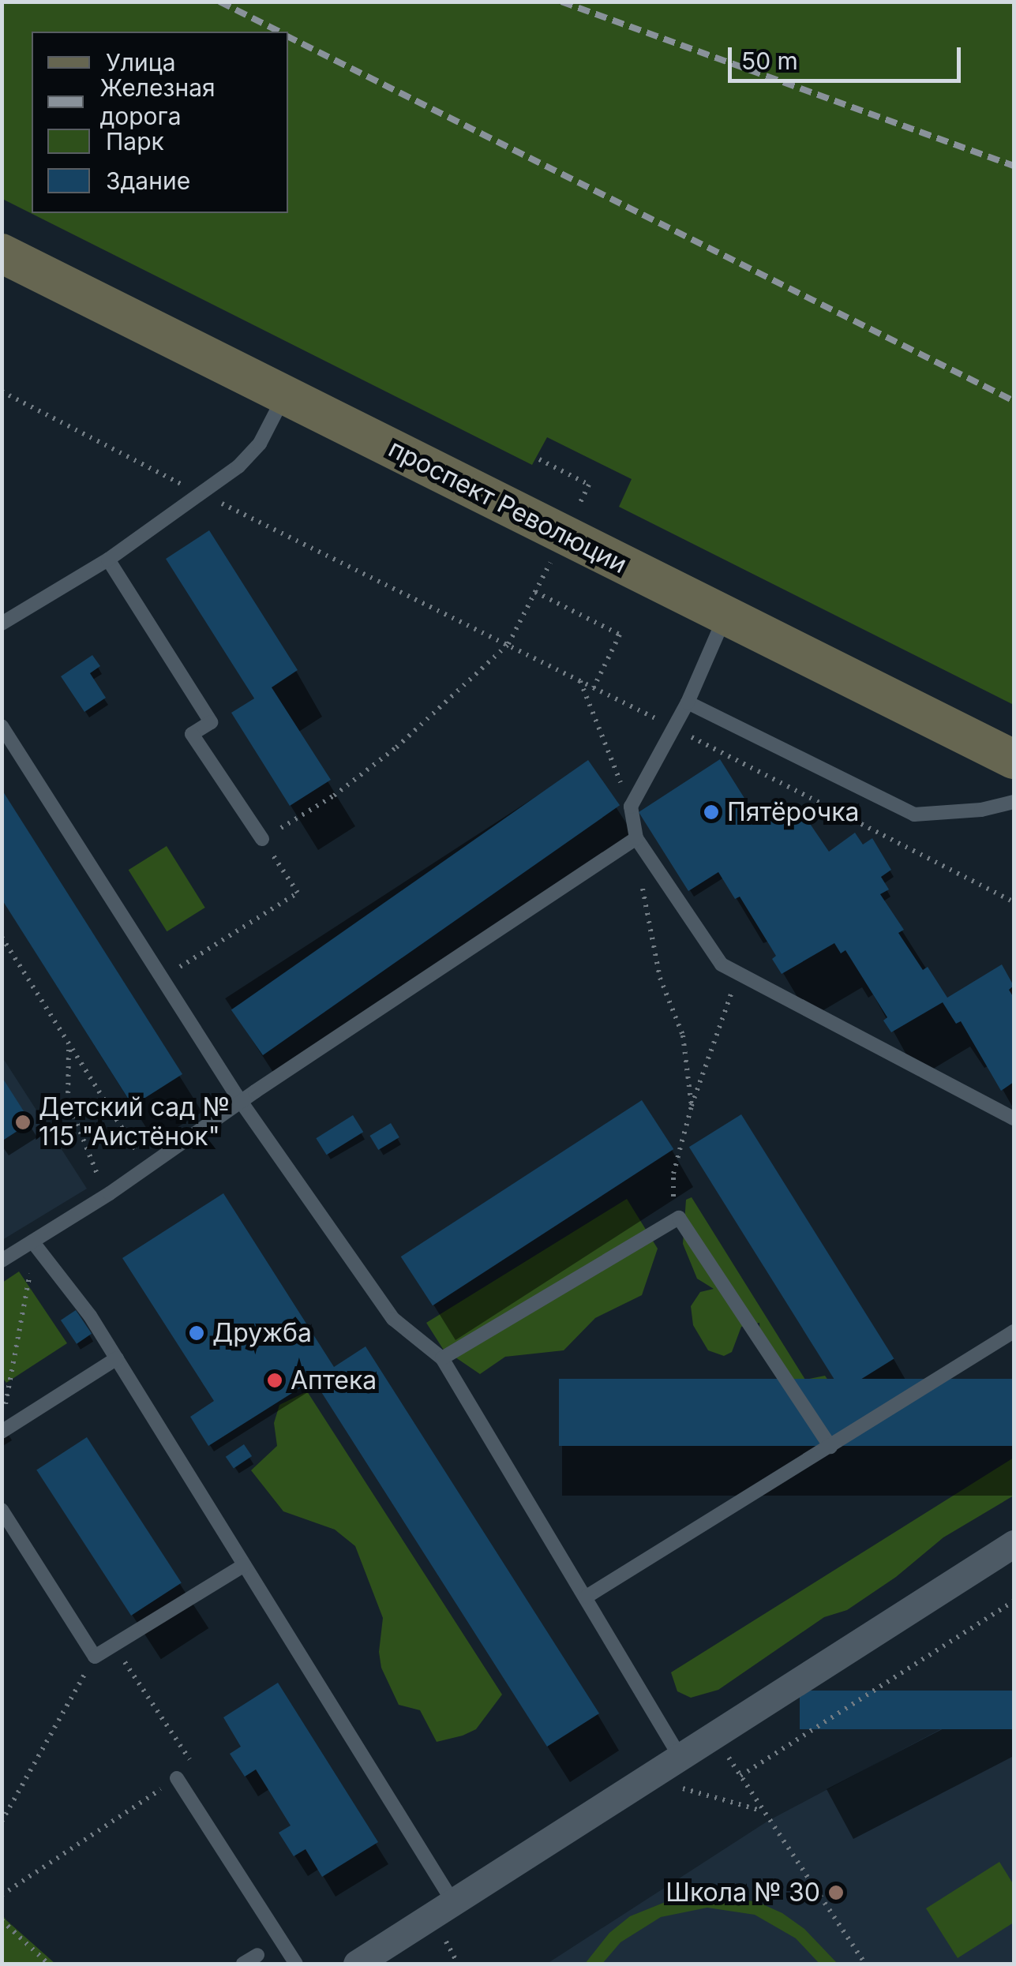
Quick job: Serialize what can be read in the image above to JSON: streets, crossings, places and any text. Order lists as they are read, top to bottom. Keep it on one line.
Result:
{"streets":{"main road":["проспект Революции"]},"places":["Пятёрочка","Детский сад № 115 \"Аистёнок\"","Дружба","Аптека","Школа № 30"],"legend":["Улица","Железная дорога","Парк","Здание"],"scale_bar":"50 m"}
